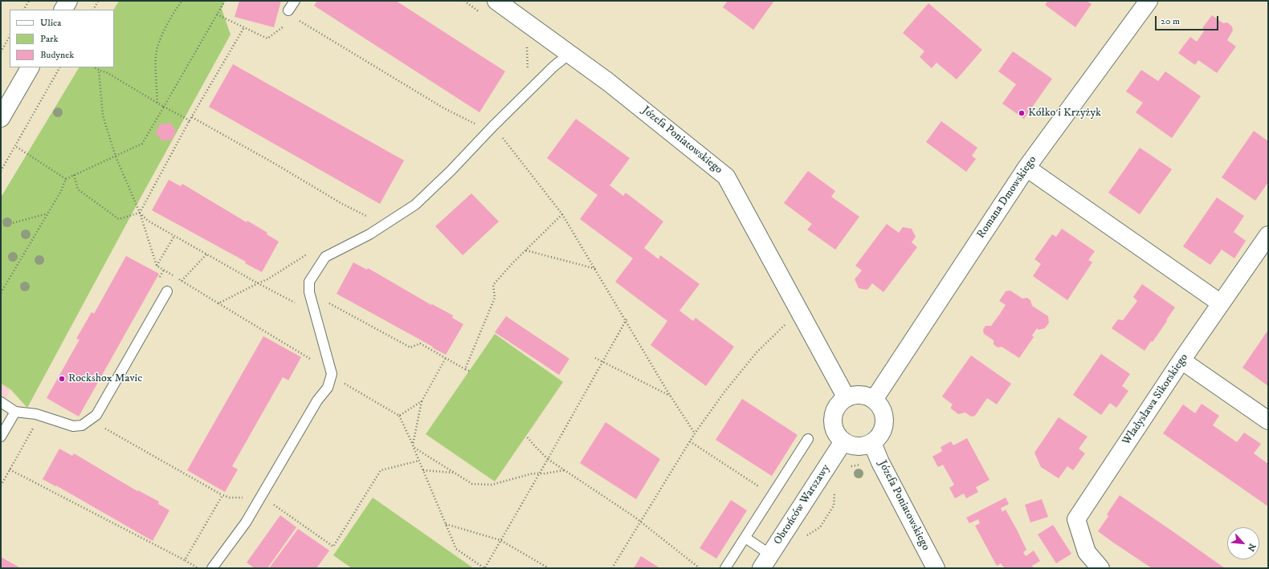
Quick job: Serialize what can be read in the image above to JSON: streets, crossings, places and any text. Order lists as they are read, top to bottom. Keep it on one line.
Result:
{"streets":{"street":["Józefa Poniatowskiego","Romana Dmowskiego","Władysława Sikorskiego","Obrońców Warszawy"]},"crossings":[["Józefa Poniatowskiego","Romana Dmowskiego"],["Józefa Poniatowskiego","Obrońców Warszawy"],["Romana Dmowskiego","Obrońców Warszawy"]],"places":["Kółko i Krzyżyk","Rockshox Mavic"],"legend":["Ulica","Park","Budynek"],"scale_bar":"20 m","north":"bottom right"}
